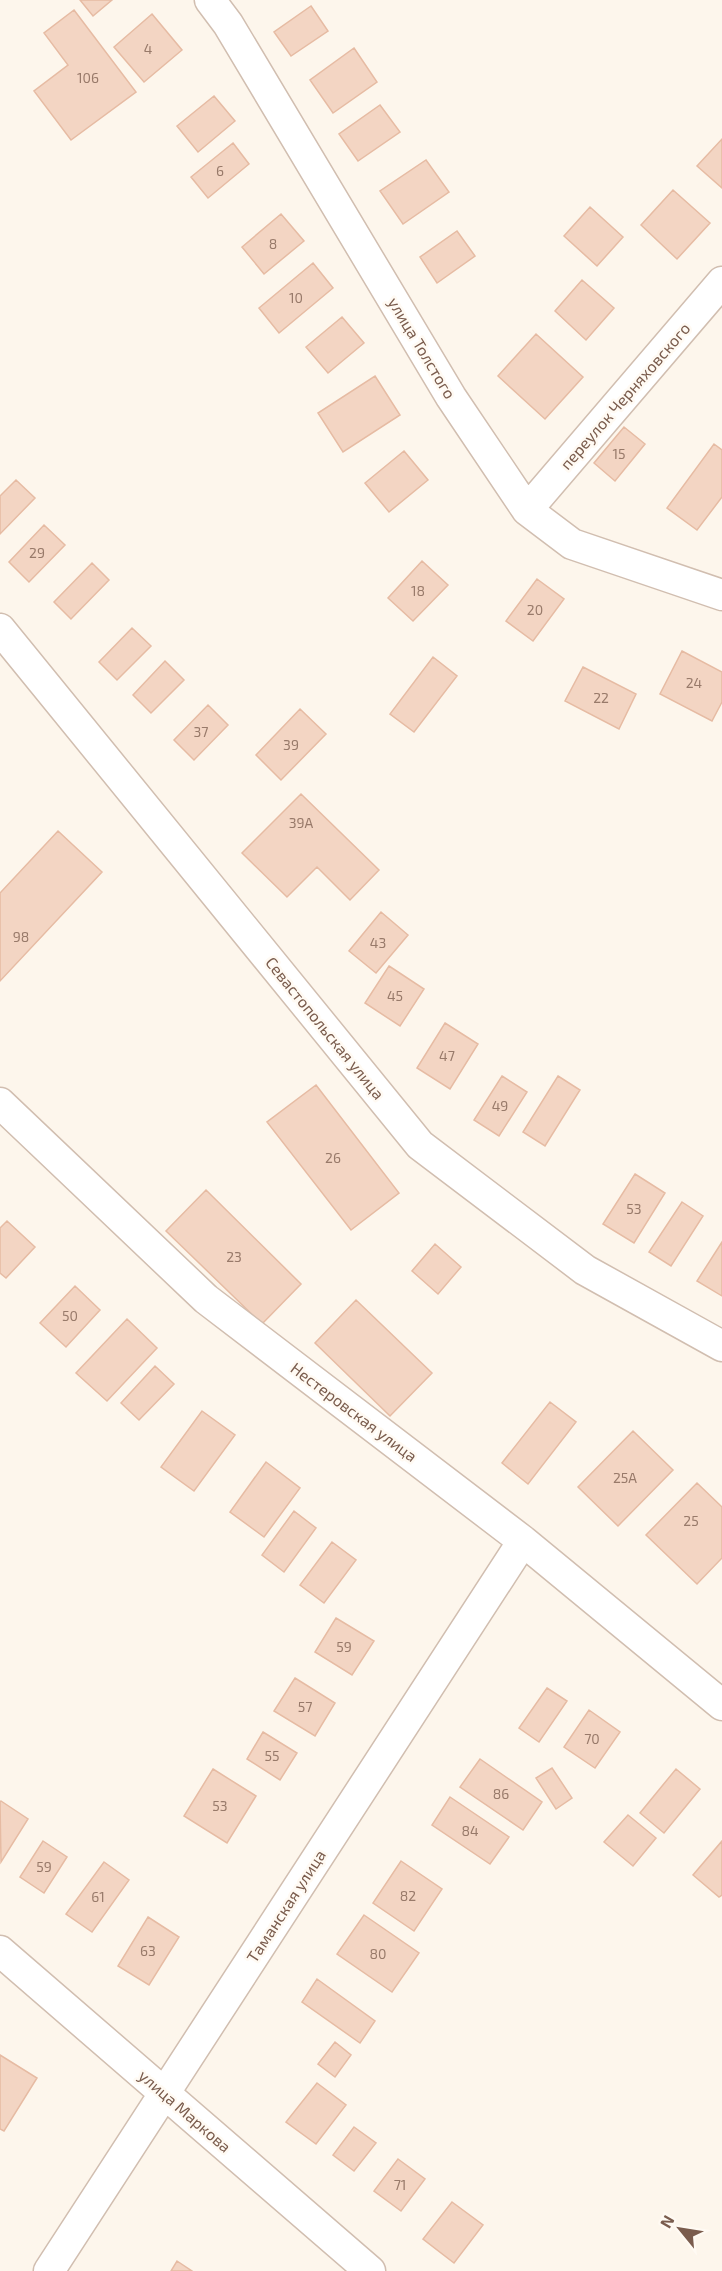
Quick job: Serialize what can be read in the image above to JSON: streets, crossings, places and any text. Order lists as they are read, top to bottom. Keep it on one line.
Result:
{"streets":{"street":["улица Толстого","переулок Черняховского","Севастопольская улица","Нестеровская улица","Таманская улица","улица Маркова"]},"crossings":[["улица Толстого","переулок Черняховского"],["Нестеровская улица","Таманская улица"],["Таманская улица","улица Маркова"]],"house_numbers":["4","106","6","8","10","15","29","18","20","24","22","37","39","39А","98","43","45","47","49","26","53","23","50","25А","25","59","57","70","55","86","53","84","59","82","61","63","80","71"],"north":"top left"}
